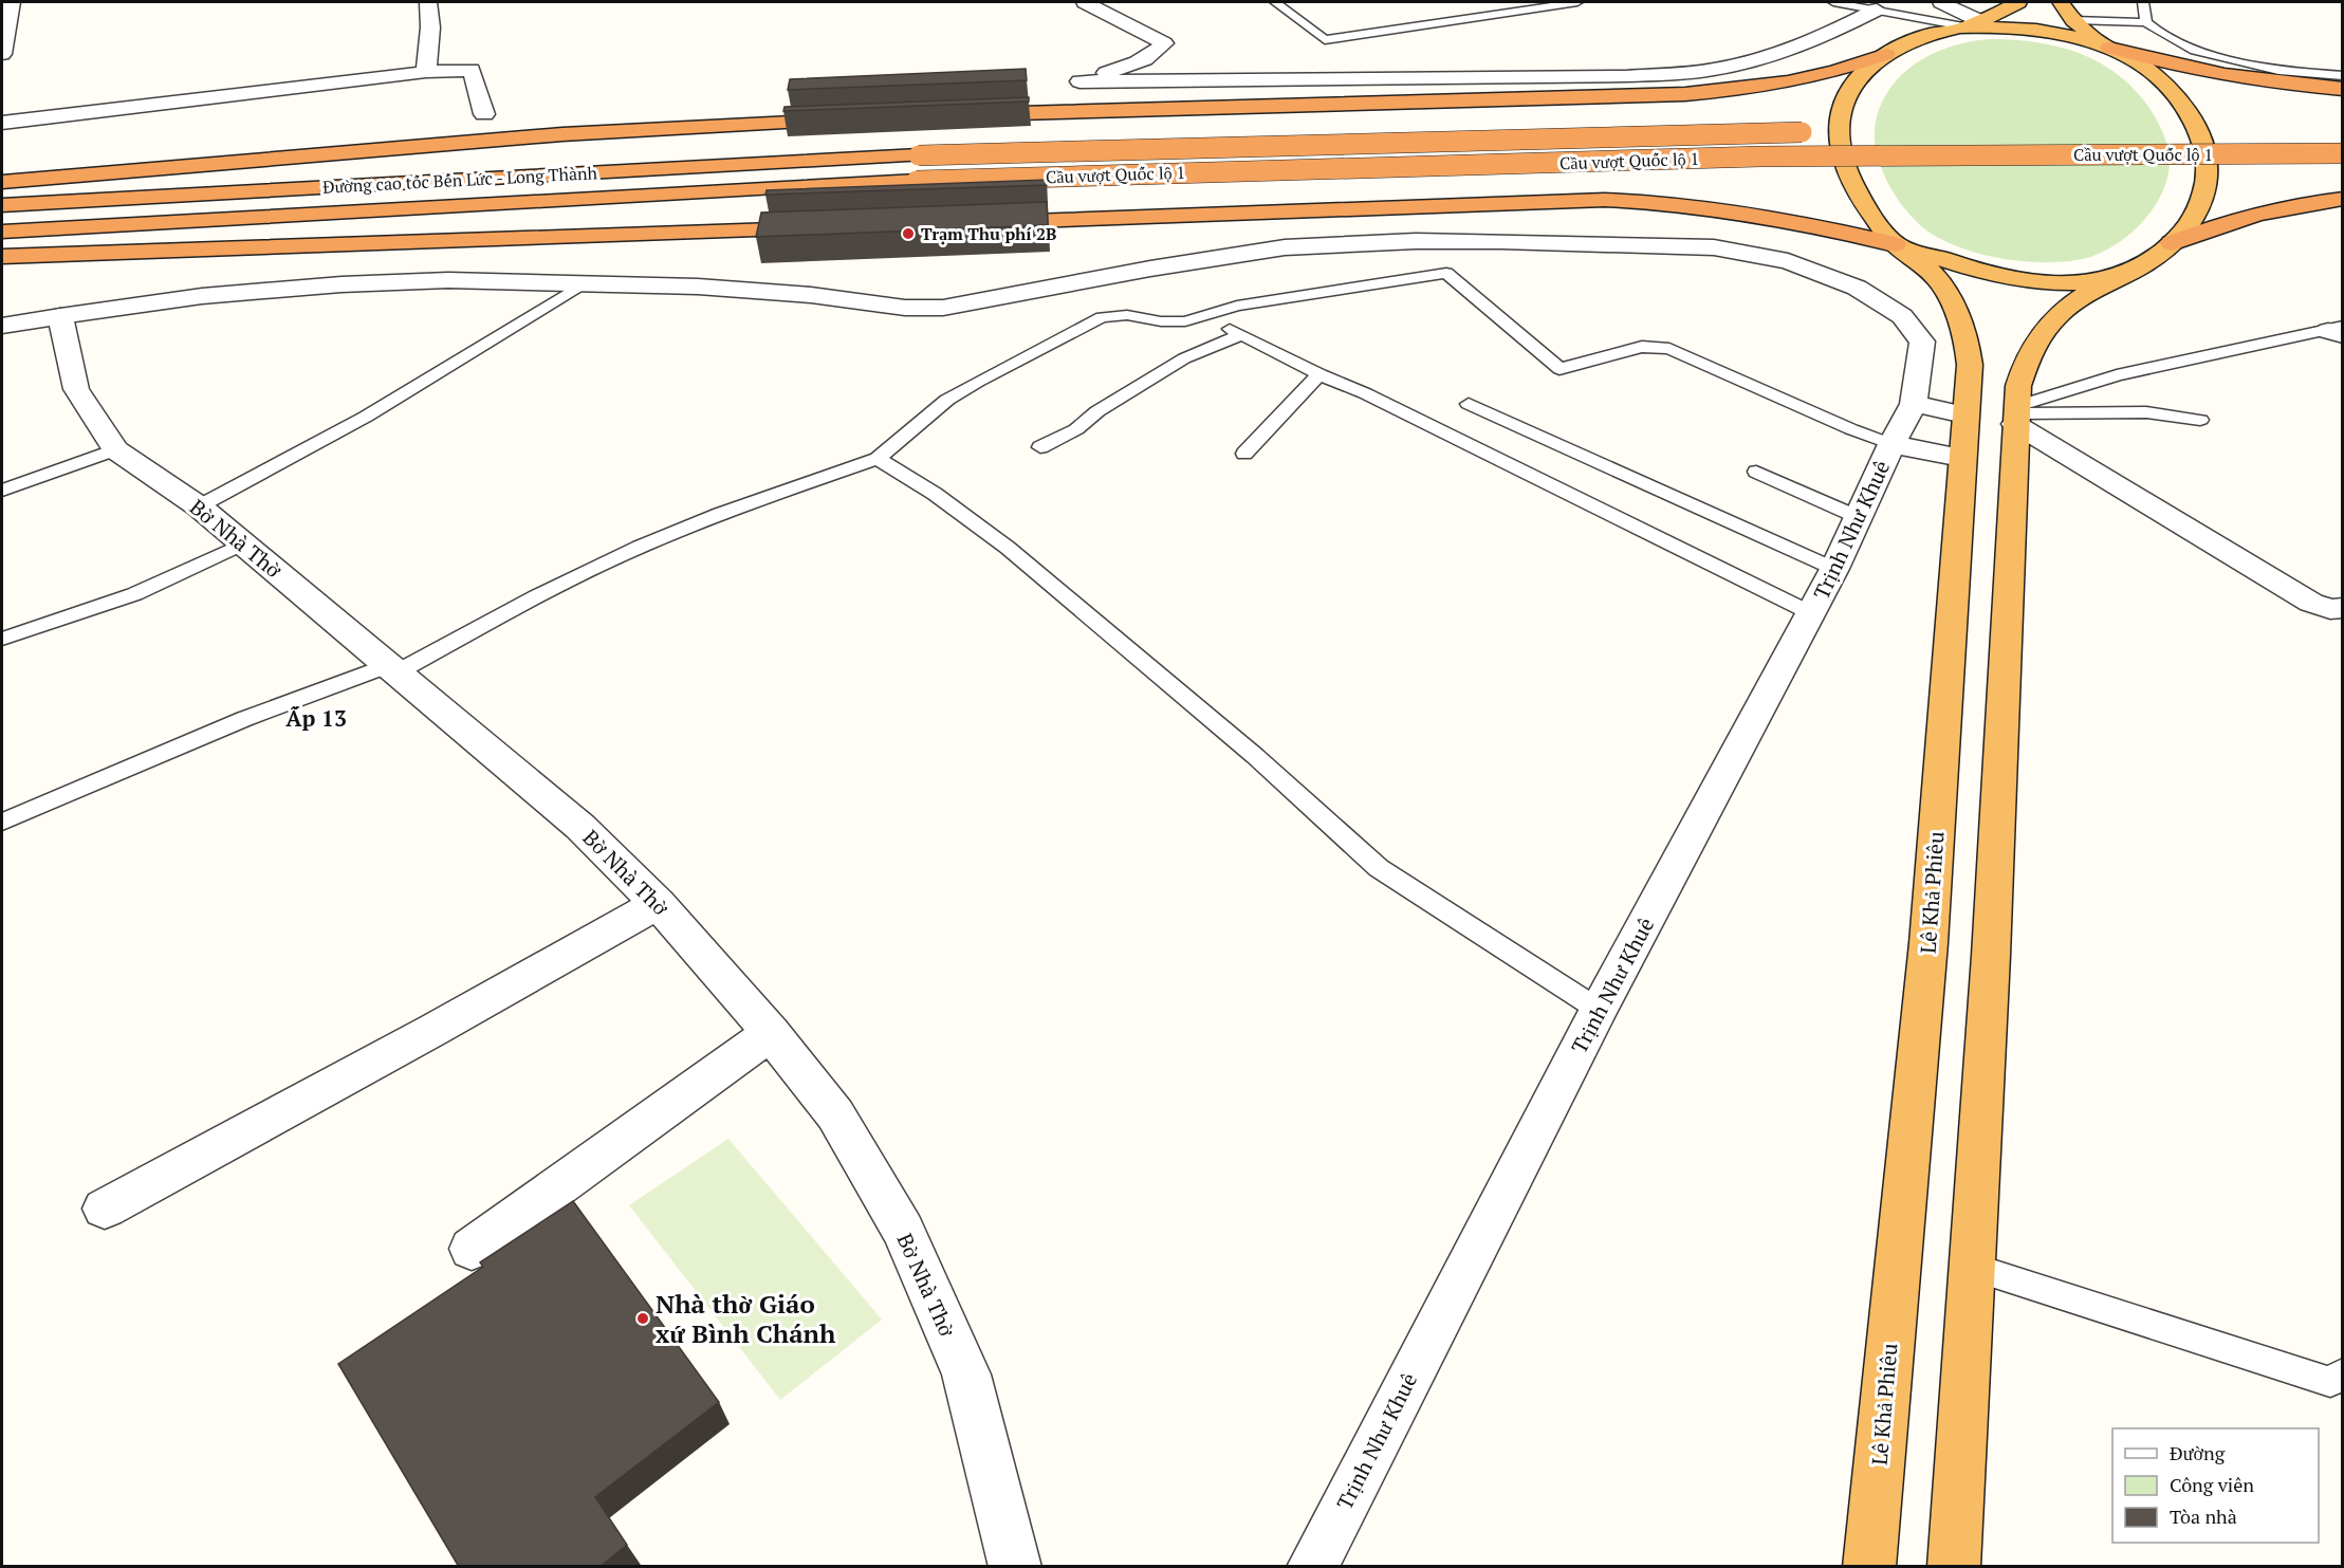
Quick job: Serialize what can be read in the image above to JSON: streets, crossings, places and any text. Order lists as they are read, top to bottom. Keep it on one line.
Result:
{"streets":{"highway":["Cầu vượt Quốc lộ 1","Đường cao tốc Bến Lức - Long Thành","Lê Khả Phiêu"],"street":["Trịnh Như Khuê","Bờ Nhà Thờ"]},"crossings":[["Cầu vượt Quốc lộ 1","Đường cao tốc Bến Lức - Long Thành"],["Trịnh Như Khuê","Bờ Nhà Thờ"]],"districts":["Ấp 13"],"places":["Trạm Thu phí 2B","Nhà thờ Giáo xứ Bình Chánh"],"legend":["Đường","Công viên","Tòa nhà"]}
